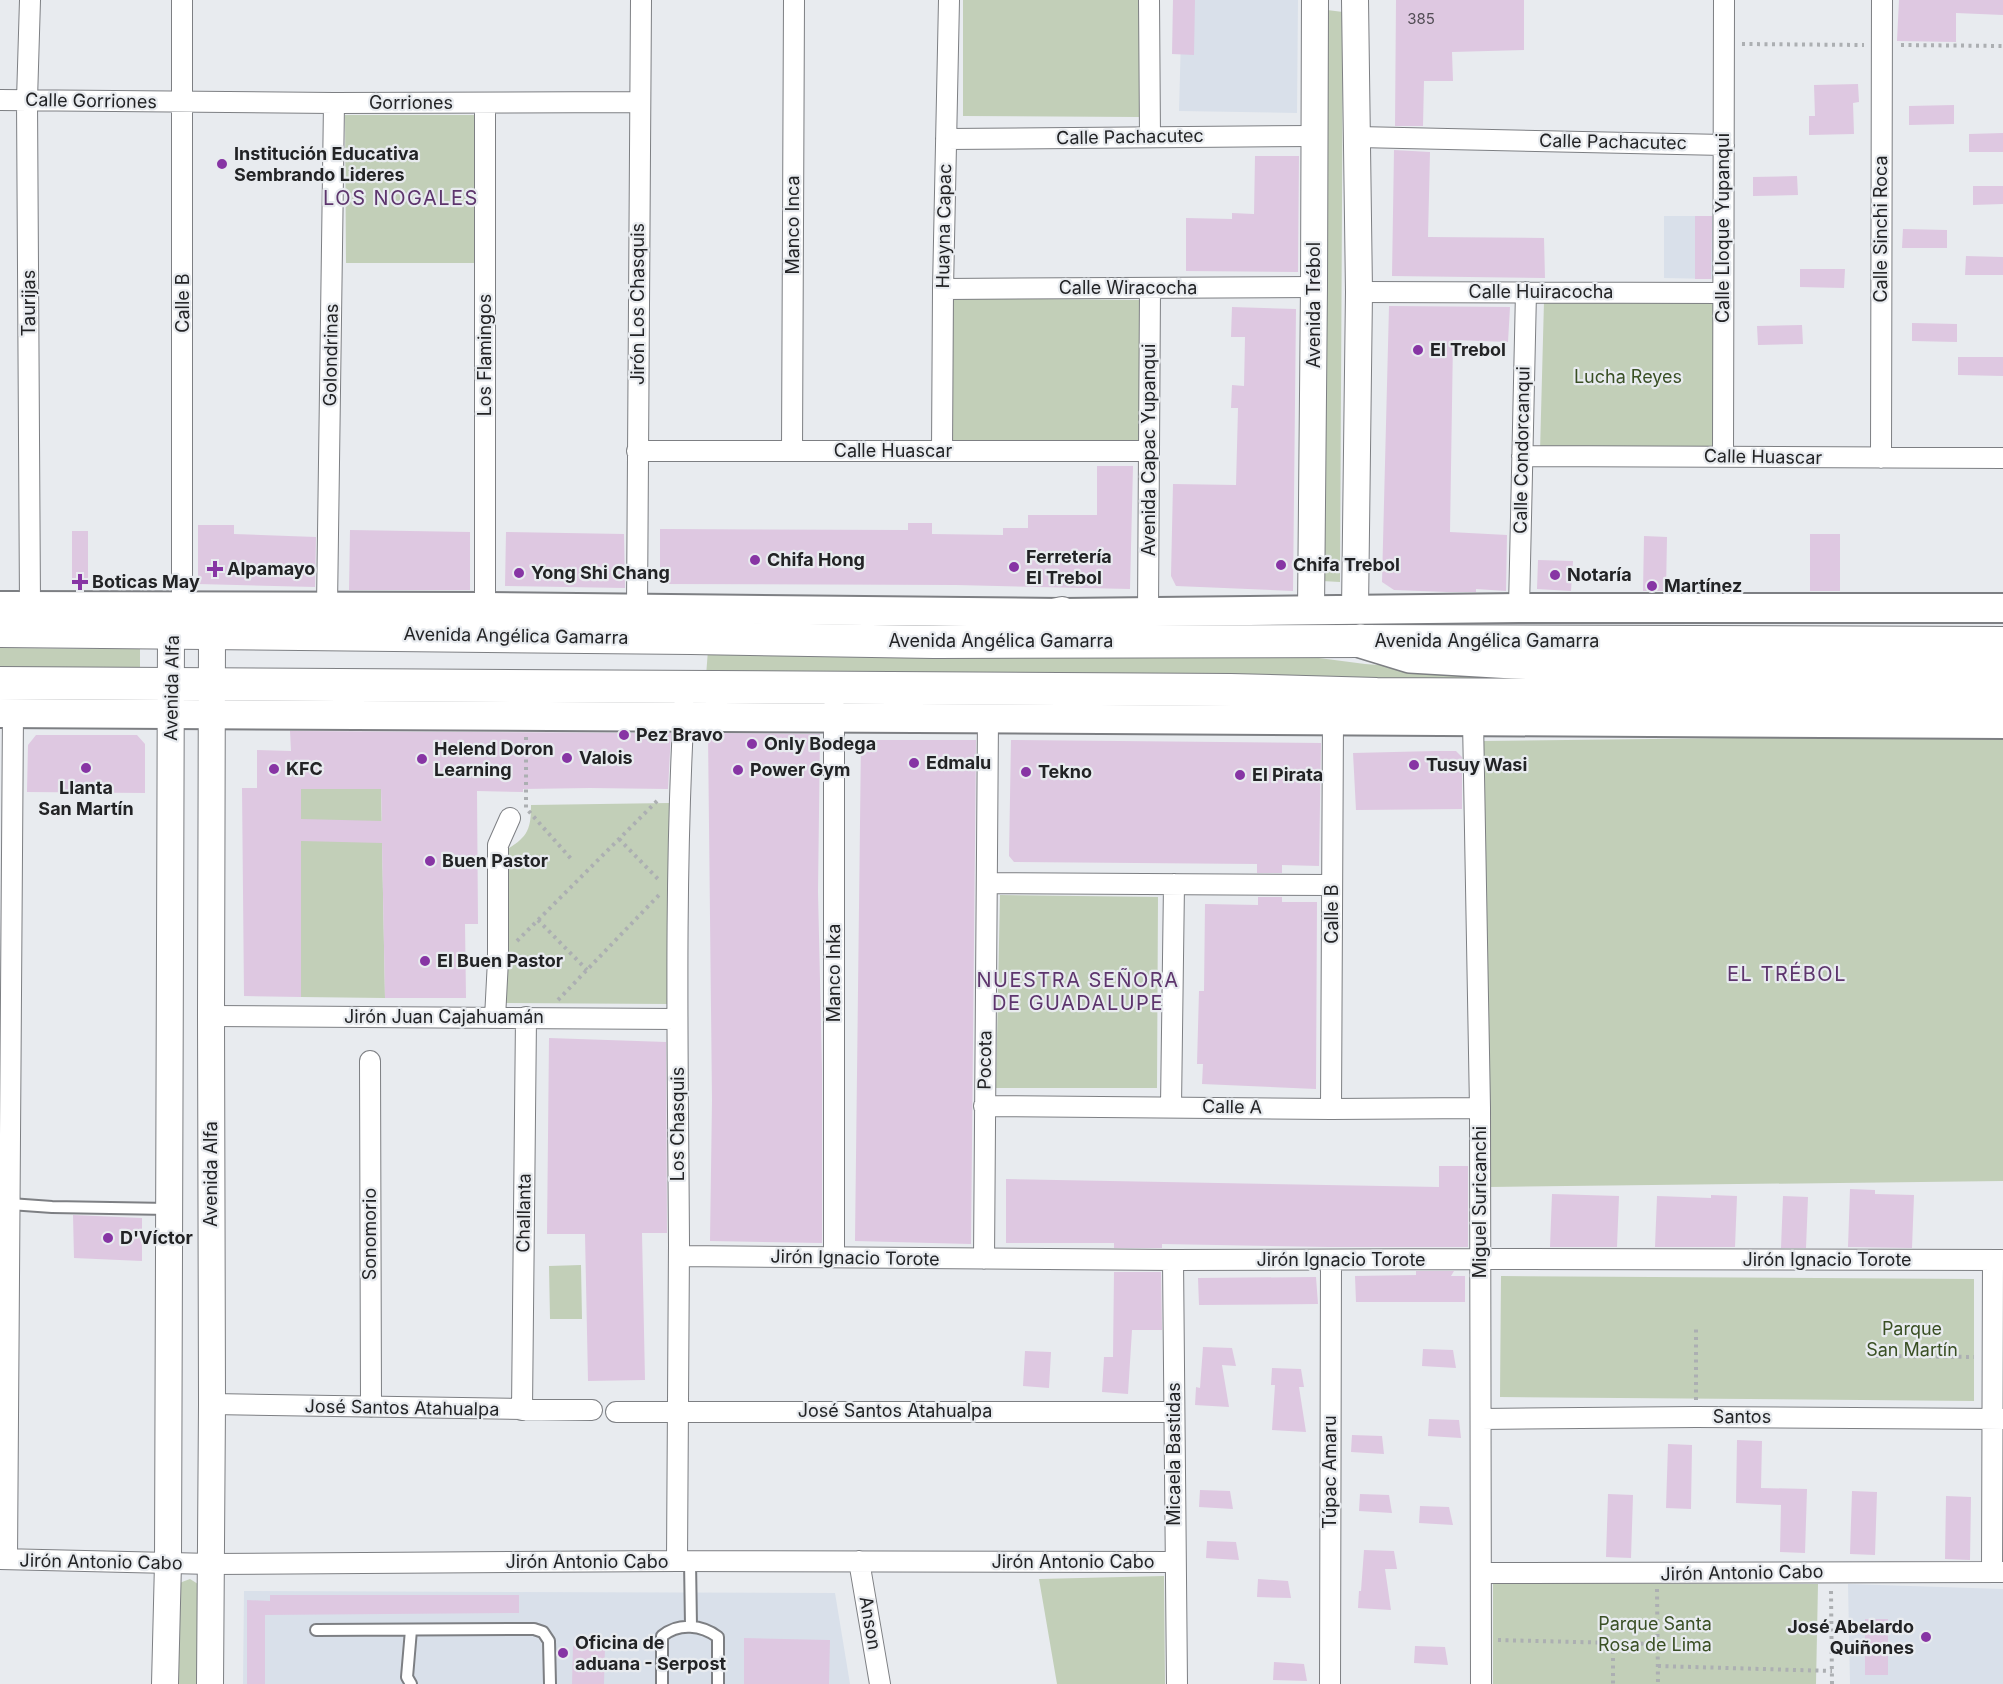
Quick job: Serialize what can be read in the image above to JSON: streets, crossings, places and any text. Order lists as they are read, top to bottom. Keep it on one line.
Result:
{"streets":{"main road":["Avenida Angélica Gamarra"],"street":["Calle Gorriones","Gorriones","Calle Pachacutec","Manco Inca","Huayna Capac","Calle Lloque Yupanqui","Calle Sinchi Roca","Calle Wiracocha","Calle Huiracocha","Taurijas","Calle B","Jirón Los Chasquis","Avenida Trébol","Golondrinas","Los Flamingos","Avenida Capac Yupanqui","Calle Condorcanqui","Calle Huascar","Avenida Alfa","Manco Inka","Jirón Juan Cajahuamán","Pocota","Calle A","Los Chasquis","Miguel Suricanchi","Challanta","Sonomorio","Jirón Ignacio Torote","José Santos Atahualpa","Santos","Micaela Bastidas","Túpac Amaru","Jirón Antonio Cabo","Anson"]},"crossings":[["Calle Gorriones","Gorriones"],["Calle Gorriones","Taurijas"],["Calle Gorriones","Calle B"],["Gorriones","Calle B"],["Gorriones","Jirón Los Chasquis"],["Gorriones","Golondrinas"],["Gorriones","Los Flamingos"],["Calle Pachacutec","Huayna Capac"],["Calle Pachacutec","Calle Lloque Yupanqui"],["Calle Pachacutec","Avenida Trébol"],["Manco Inca","Calle Huascar"],["Huayna Capac","Calle Wiracocha"],["Huayna Capac","Calle Huascar"],["Calle Lloque Yupanqui","Calle Huiracocha"],["Calle Lloque Yupanqui","Calle Huascar"],["Calle Sinchi Roca","Calle Huascar"],["Calle Wiracocha","Avenida Trébol"],["Calle Wiracocha","Avenida Capac Yupanqui"],["Calle Huiracocha","Calle Condorcanqui"],["Taurijas","Avenida Angélica Gamarra"],["Calle B","Avenida Angélica Gamarra"],["Calle B","Avenida Alfa"],["Calle B","Calle A"],["Jirón Los Chasquis","Calle Huascar"],["Jirón Los Chasquis","Avenida Angélica Gamarra"],["Avenida Trébol","Avenida Angélica Gamarra"],["Golondrinas","Avenida Angélica Gamarra"],["Los Flamingos","Avenida Angélica Gamarra"],["Avenida Capac Yupanqui","Calle Huascar"],["Avenida Capac Yupanqui","Avenida Angélica Gamarra"],["Calle Condorcanqui","Calle Huascar"],["Calle Condorcanqui","Avenida Angélica Gamarra"],["Avenida Angélica Gamarra","Avenida Alfa"],["Avenida Alfa","Jirón Juan Cajahuamán"],["Avenida Alfa","José Santos Atahualpa"],["Avenida Alfa","Jirón Antonio Cabo"],["Manco Inka","Jirón Ignacio Torote"],["Jirón Juan Cajahuamán","Los Chasquis"],["Jirón Juan Cajahuamán","Challanta"],["Pocota","Calle A"],["Pocota","Jirón Ignacio Torote"],["Calle A","Miguel Suricanchi"],["Los Chasquis","Jirón Ignacio Torote"],["Los Chasquis","José Santos Atahualpa"],["Los Chasquis","Jirón Antonio Cabo"],["Miguel Suricanchi","Jirón Ignacio Torote"],["Miguel Suricanchi","Santos"],["Miguel Suricanchi","Jirón Antonio Cabo"],["Challanta","José Santos Atahualpa"],["Sonomorio","José Santos Atahualpa"],["Jirón Ignacio Torote","Micaela Bastidas"],["Jirón Ignacio Torote","Túpac Amaru"],["José Santos Atahualpa","Micaela Bastidas"],["Micaela Bastidas","Jirón Antonio Cabo"],["Jirón Antonio Cabo","Anson"]],"districts":["LOS NOGALES","EL TRÉBOL","NUESTRA SEÑORA DE GUADALUPE"],"parks":["Lucha Reyes","Parque San Martín","Parque Santa Rosa de Lima"],"places":{"other":["Institución Educativa Sembrando Lideres","El Trebol","Chifa Hong","Chifa Trebol","Ferretería El Trebol","Yong Shi Chang","Notaría","Martínez","Pez Bravo","Only Bodega","Valois","Helend Doron Learning","Edmalu","Tusuy Wasi","Llanta San Martín","KFC","Power Gym","Tekno","El Pirata","Buen Pastor","El Buen Pastor","D'Víctor","José Abelardo Quiñones","Oficina de aduana - Serpost"],"health":["Alpamayo","Boticas May"]},"house_numbers":["385"]}
